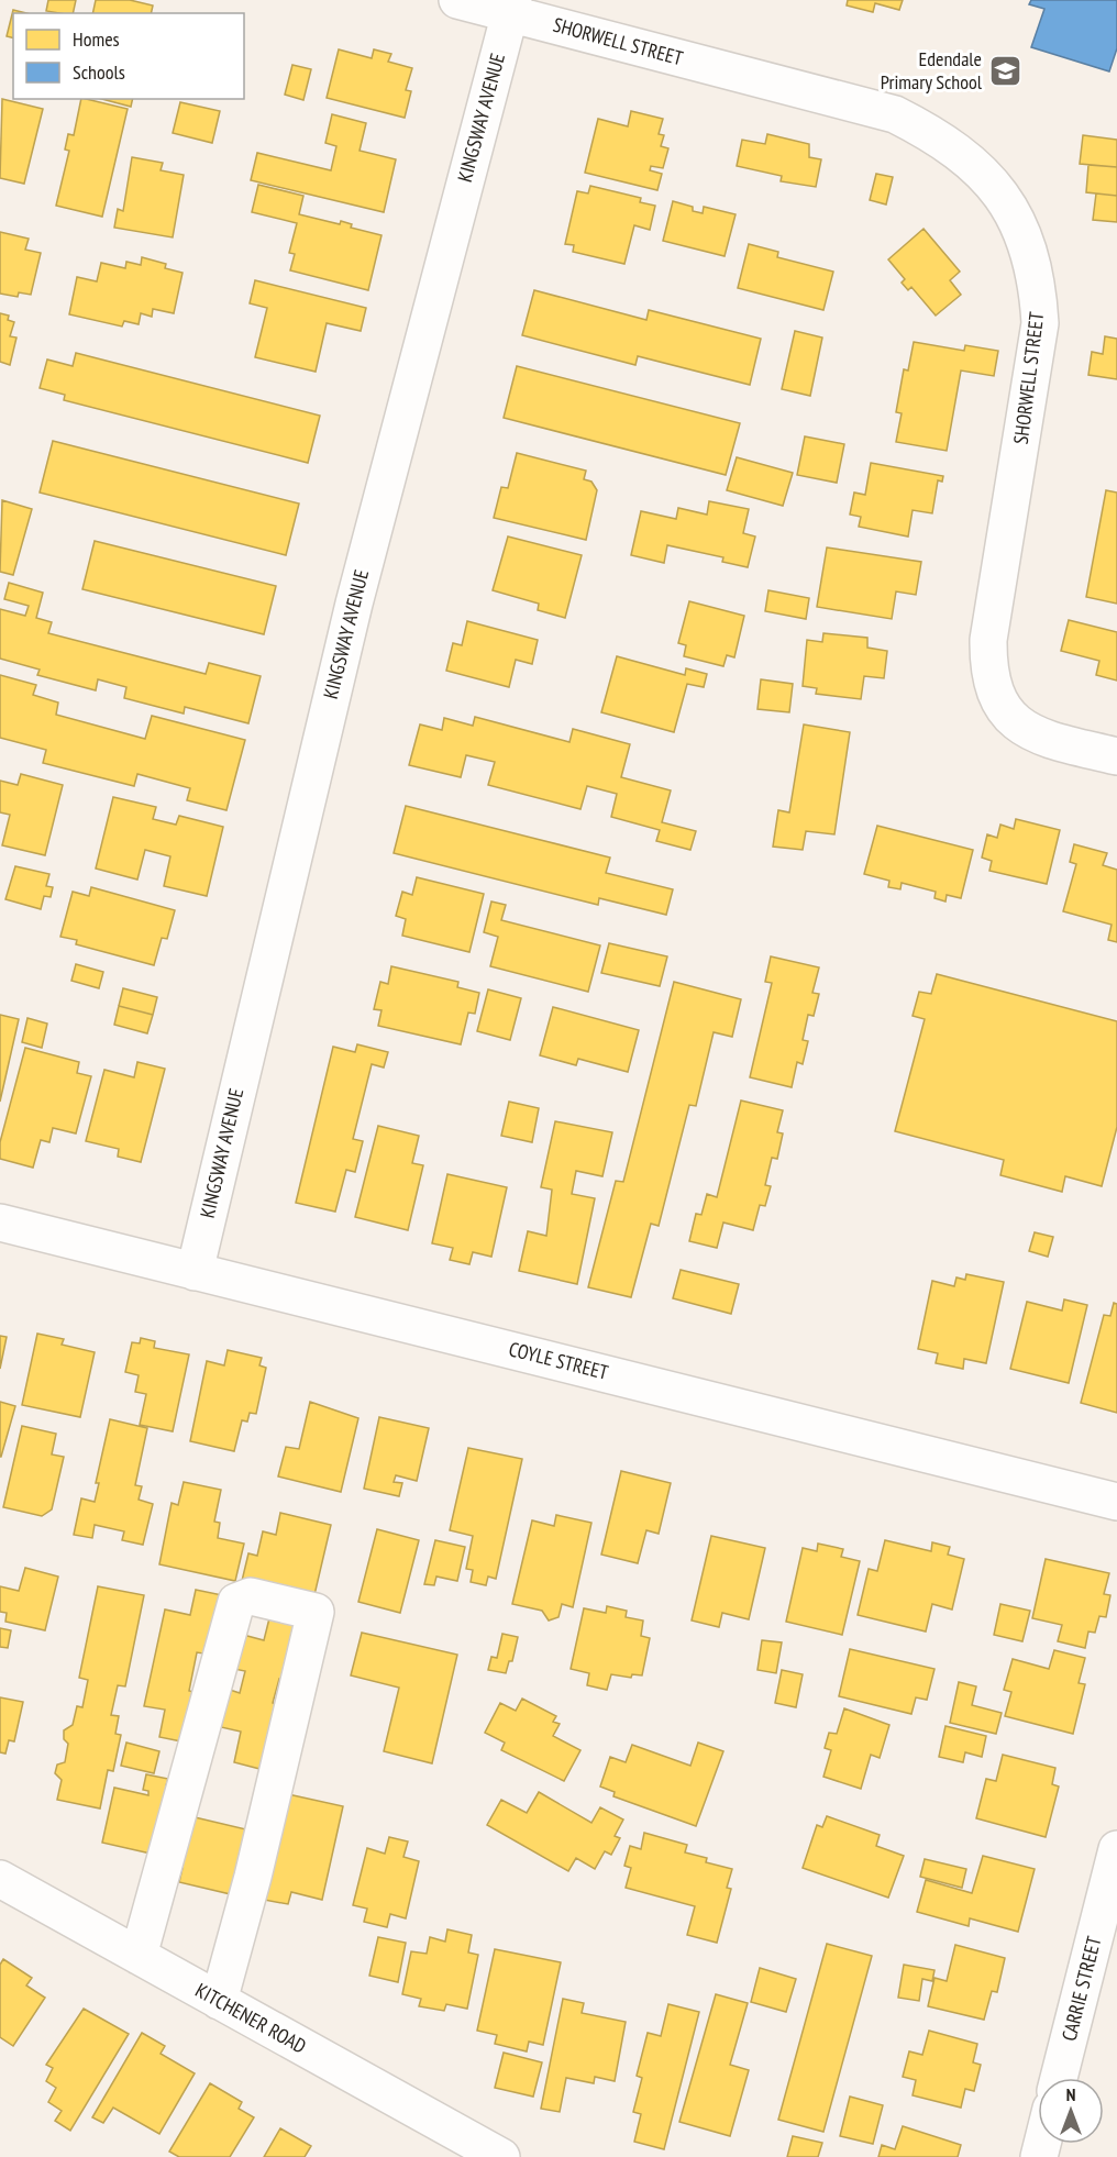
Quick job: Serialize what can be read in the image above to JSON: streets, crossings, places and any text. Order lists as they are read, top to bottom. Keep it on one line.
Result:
{"streets":{"street":["SHORWELL STREET","KINGSWAY AVENUE","COYLE STREET","CARRIE STREET","KITCHENER ROAD"]},"crossings":[["SHORWELL STREET","KINGSWAY AVENUE"],["KINGSWAY AVENUE","COYLE STREET"]],"places":{"school or university":["Edendale Primary School"]},"legend":["Homes","Schools"],"north":"top"}
